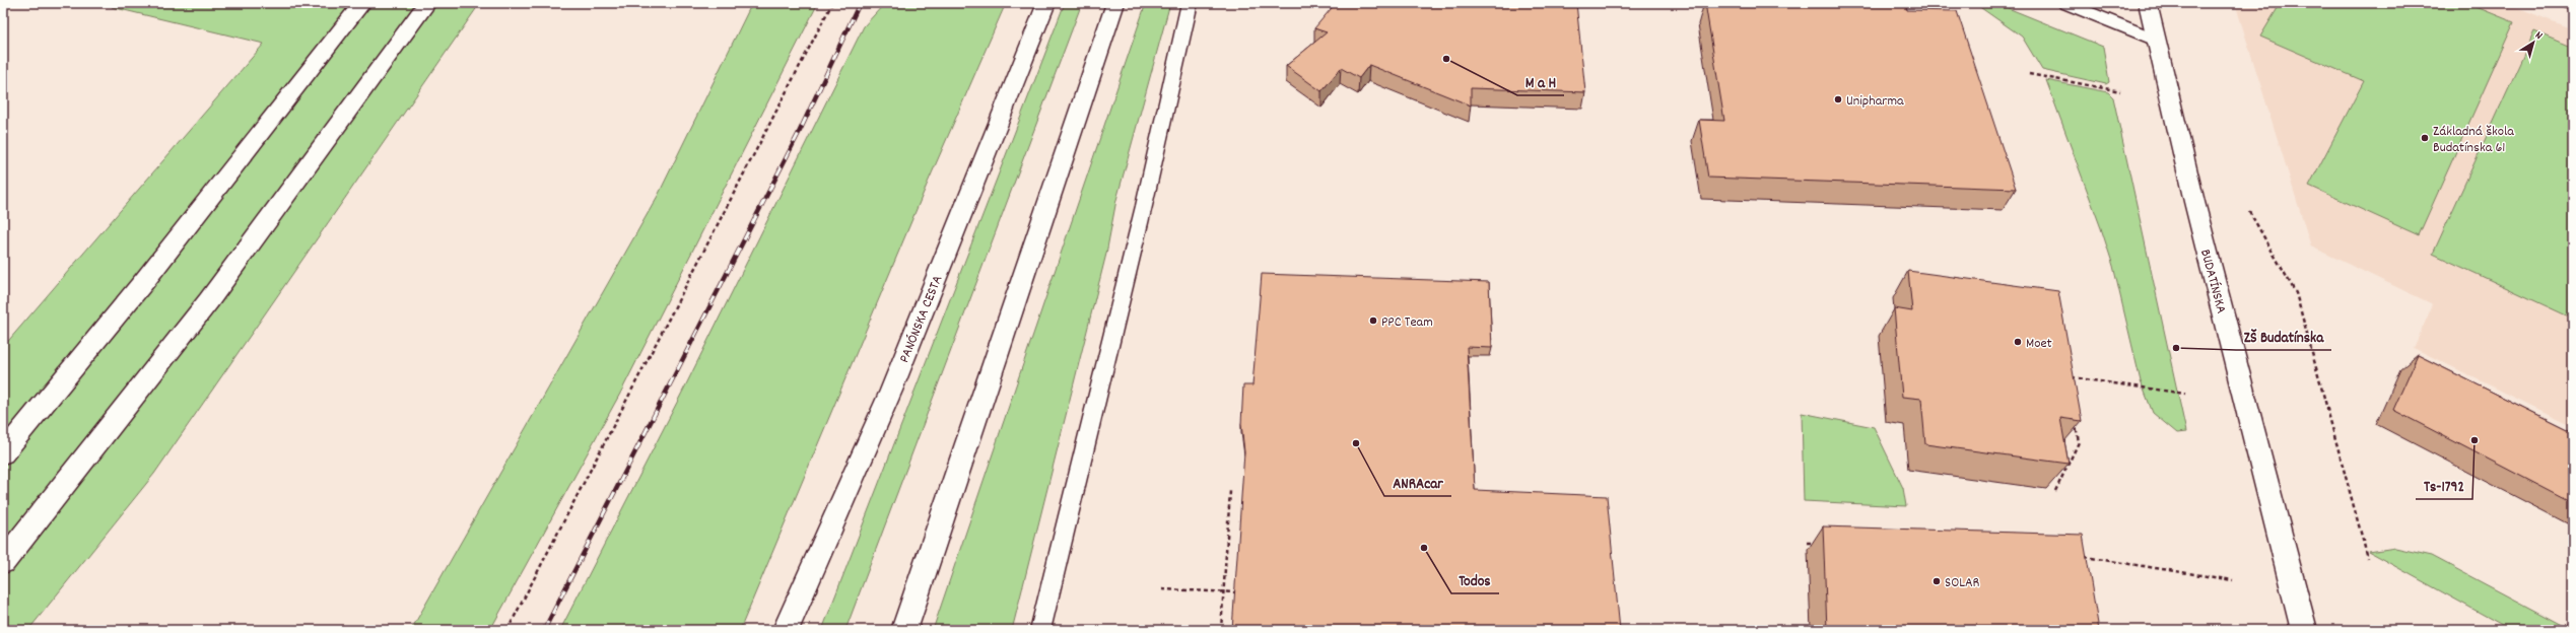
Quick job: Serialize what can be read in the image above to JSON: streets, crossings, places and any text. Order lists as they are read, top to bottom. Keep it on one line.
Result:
{"streets":{"main road":["BUDATÍNSKA","PANÓNSKA CESTA"]},"places":["M a H","Unipharma","Základná škola Budatínska 61","PPC Team","Moet","ZŠ Budatínska","Ts-1792","ANRAcar","Todos","SOLAR"],"north":"top right"}
